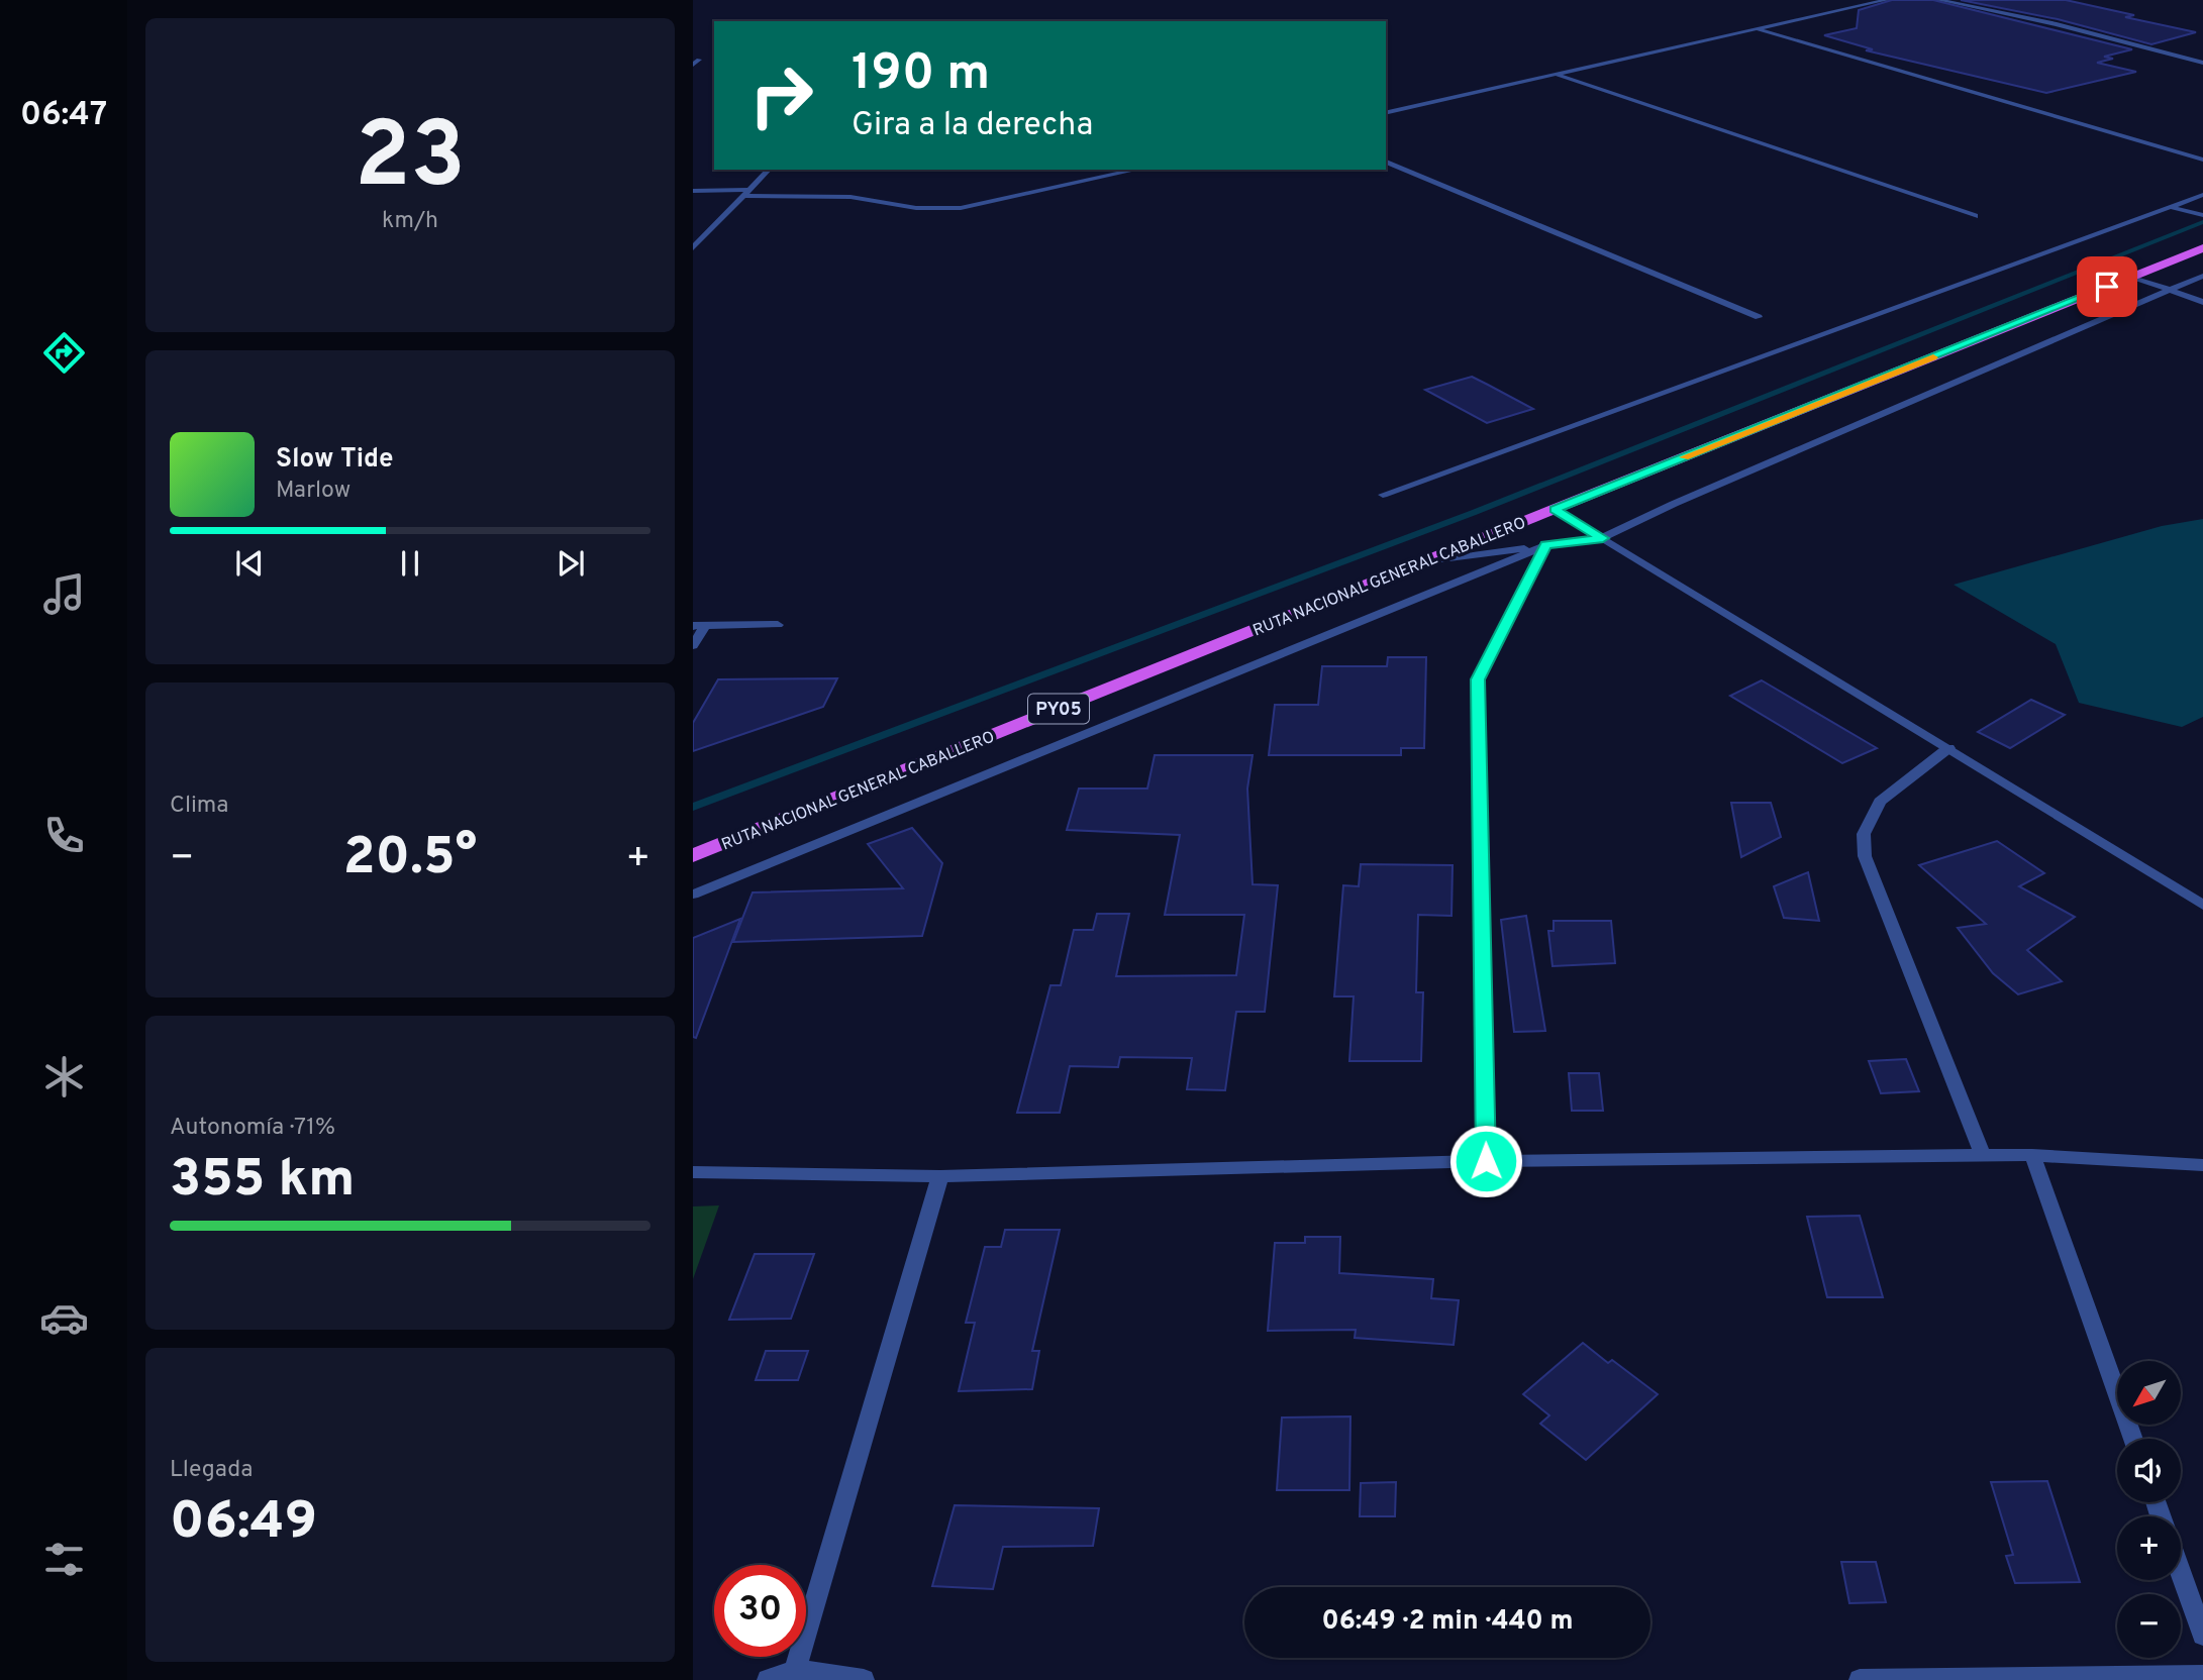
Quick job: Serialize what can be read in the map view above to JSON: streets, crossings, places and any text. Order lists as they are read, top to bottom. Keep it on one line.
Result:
{"streets":{"highway":["RUTA NACIONAL GENERAL CABALLERO","PY05"]},"north":"bottom left","page":{"tabs":"06:47","tile":[["23","km/h"],"Clima",["Autonomía · 71%","355 km"],["Llegada","06:49"]],"turn":["190 m","Gira a la derecha"],"song":["Slow Tide","Marlow"],"heat":["−","20.5°","+"],"map_buttons":["+","−"],"limit":"30","trip":"06:49 · 2 min · 440 m"}}
